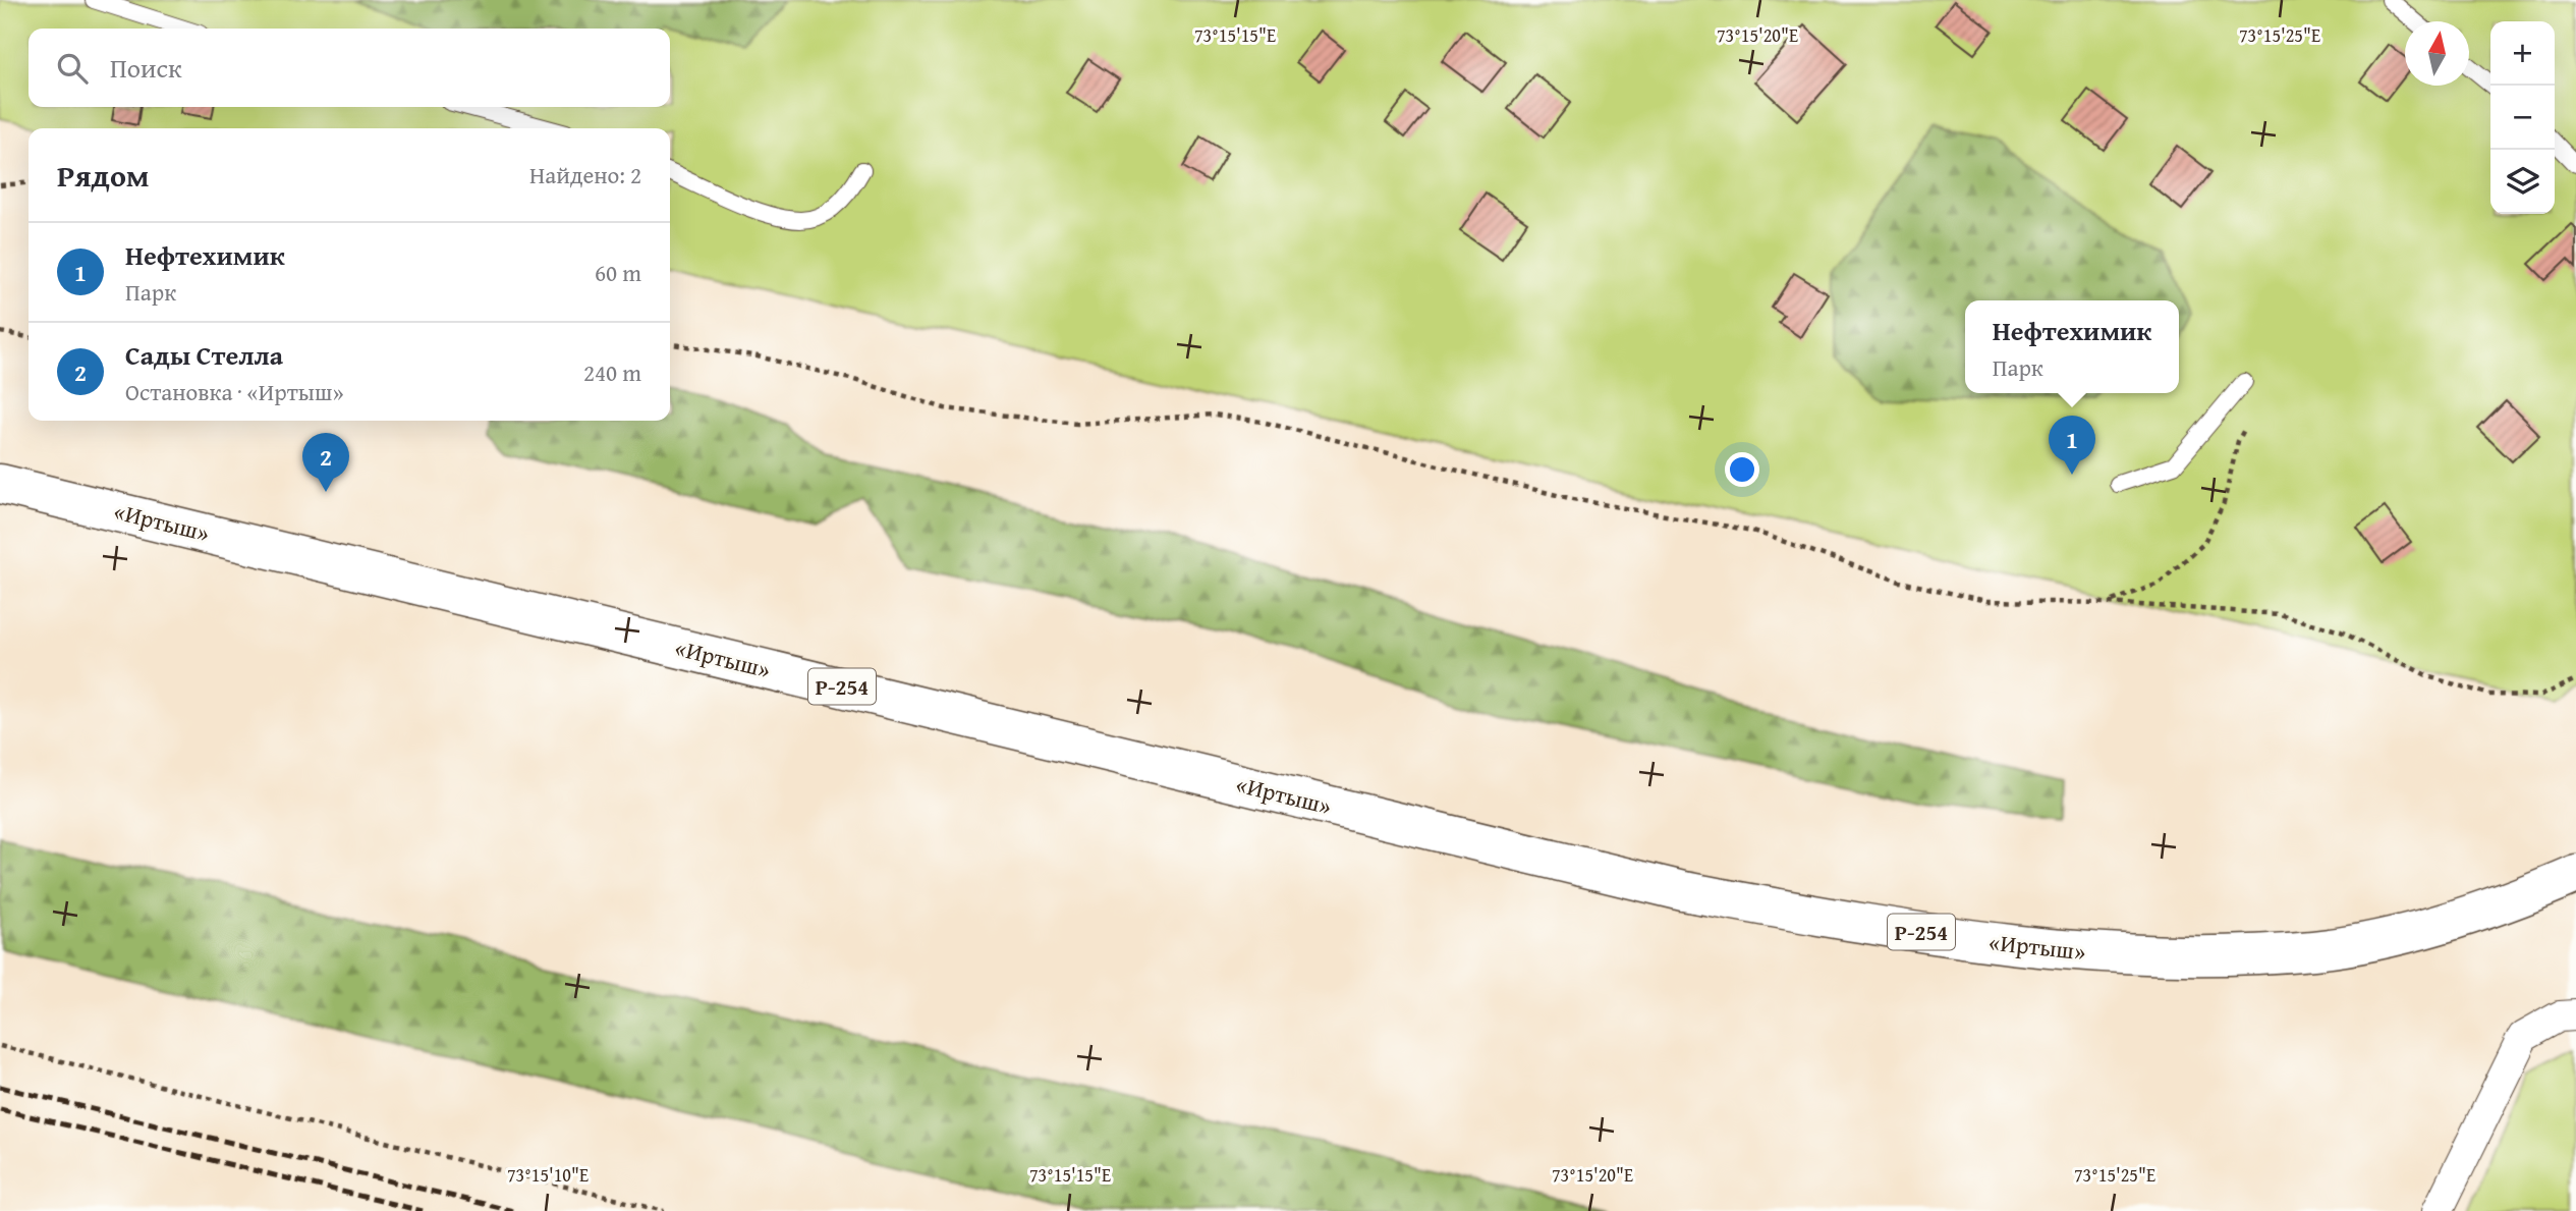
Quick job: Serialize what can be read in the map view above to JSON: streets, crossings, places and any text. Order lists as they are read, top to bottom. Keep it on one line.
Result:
{"streets":{"main road":["«Иртыш»","Р-254"]},"north":"top","page":{"map_buttons":["+","−"],"search":"Поиск","heading":["Рядом","Найдено: 2"],"list":[{"mark":"1","name":"Нефтехимик","note":"Парк","value":"60 m"},{"mark":"2","name":"Сады Стелла","note":"Остановка · «Иртыш»","value":"240 m"}],"popup":["Нефтехимик","Парк"],"pins":["1","2"]},"coordinates":["73°15'15\"E","73°15'20\"E","73°15'25\"E","73°15'10\"E"]}
